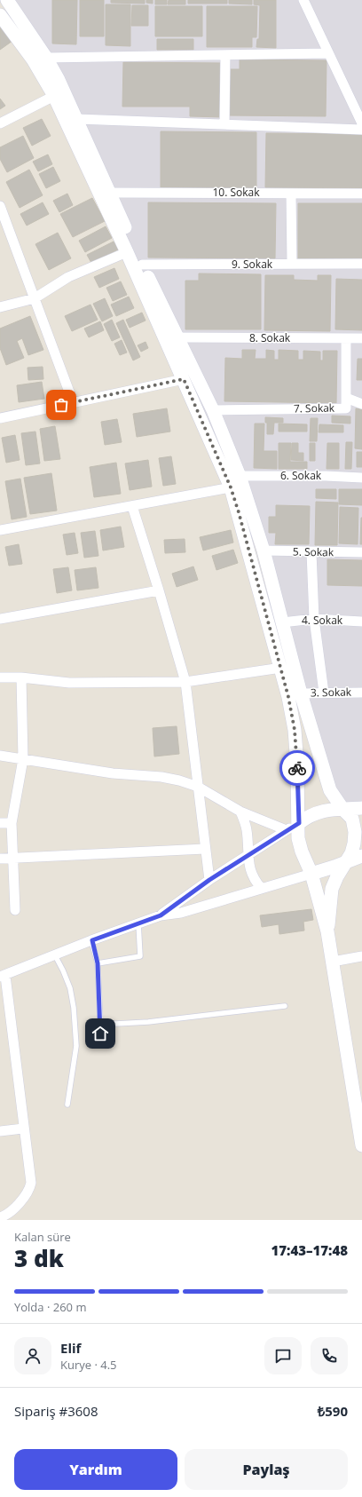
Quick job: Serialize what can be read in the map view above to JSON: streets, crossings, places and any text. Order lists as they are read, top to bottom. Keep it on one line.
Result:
{"streets":{"street":["10. Sokak","9. Sokak","8. Sokak","7. Sokak","6. Sokak","5. Sokak","4. Sokak","3. Sokak"]},"crossings":[["8. Sokak","7. Sokak"]],"page":{"heading":["3 dk","Kalan süre","17:43–17:48"],"panel":["Elif","Kurye · 4.5","Sipariş #3608","₺590"],"bar":"Yolda · 260 m","buttons":["Yardım","Paylaş"]}}
